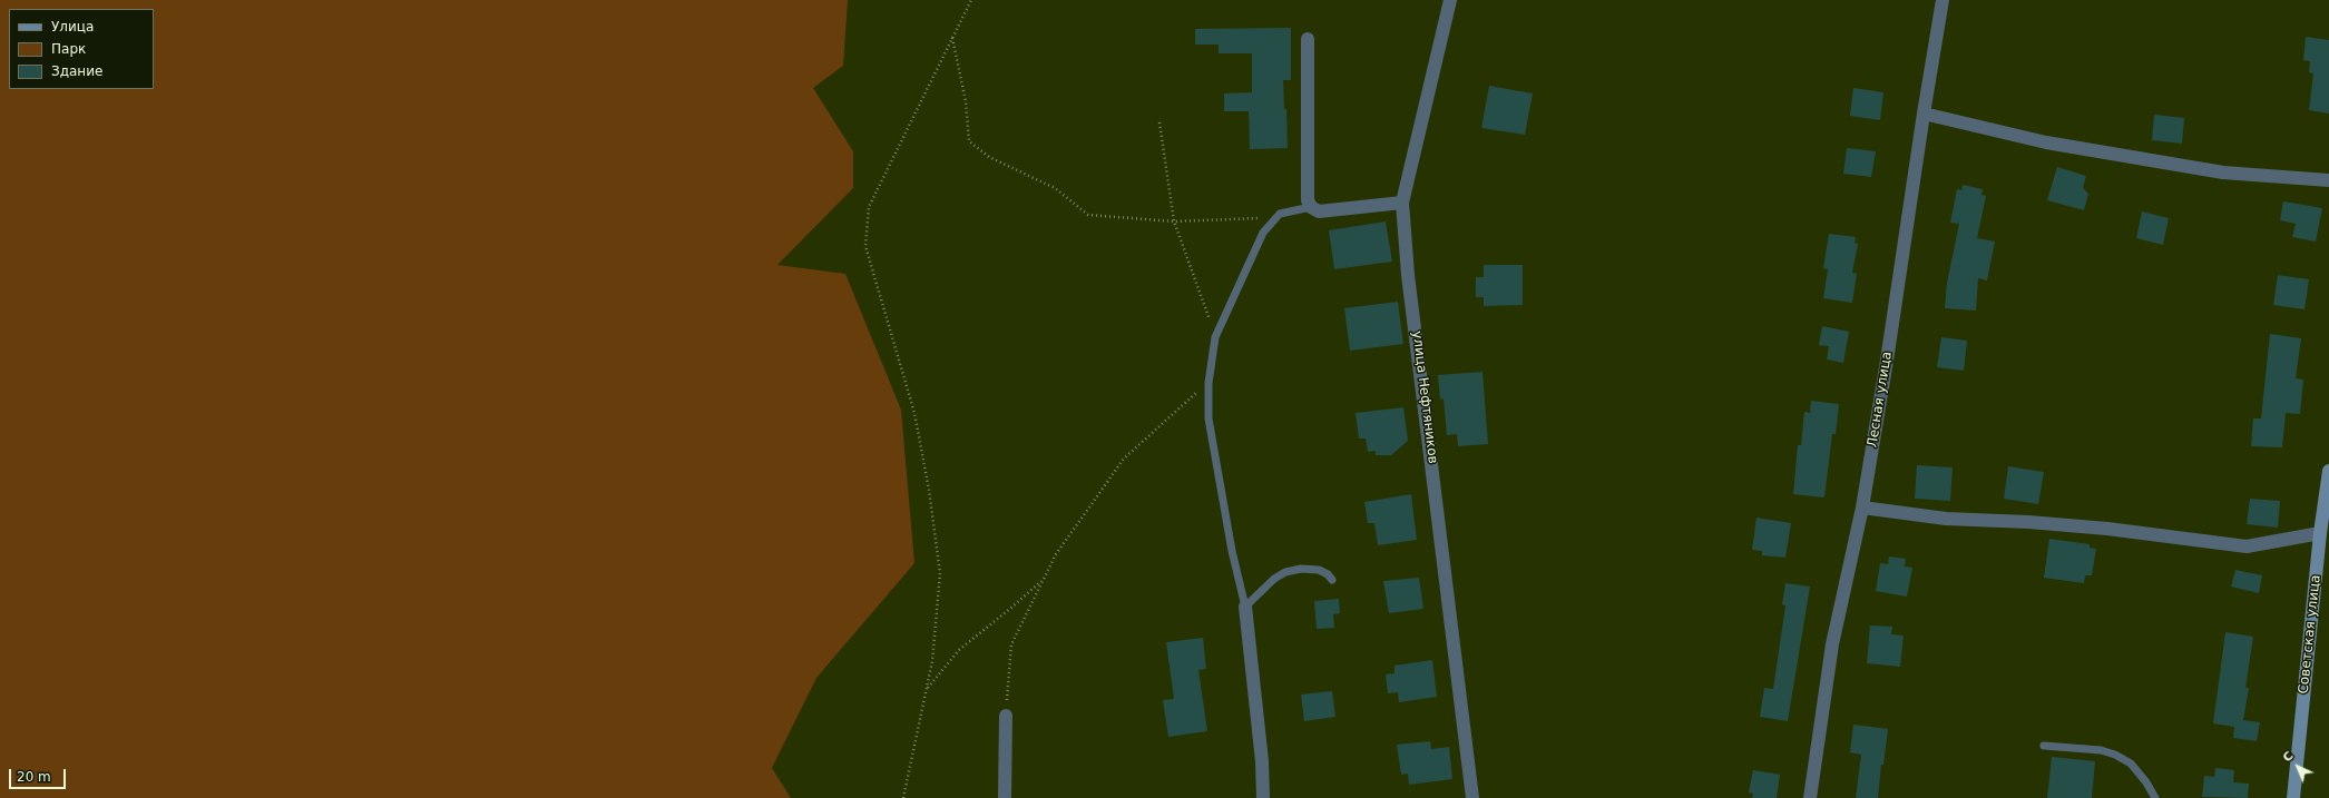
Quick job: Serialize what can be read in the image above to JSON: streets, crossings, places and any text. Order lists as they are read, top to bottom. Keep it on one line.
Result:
{"streets":{"street":["улица Нефтяников","Лесная улица","Советская улица"]},"legend":["Улица","Парк","Здание"],"scale_bar":"20 m","north":"top left"}
